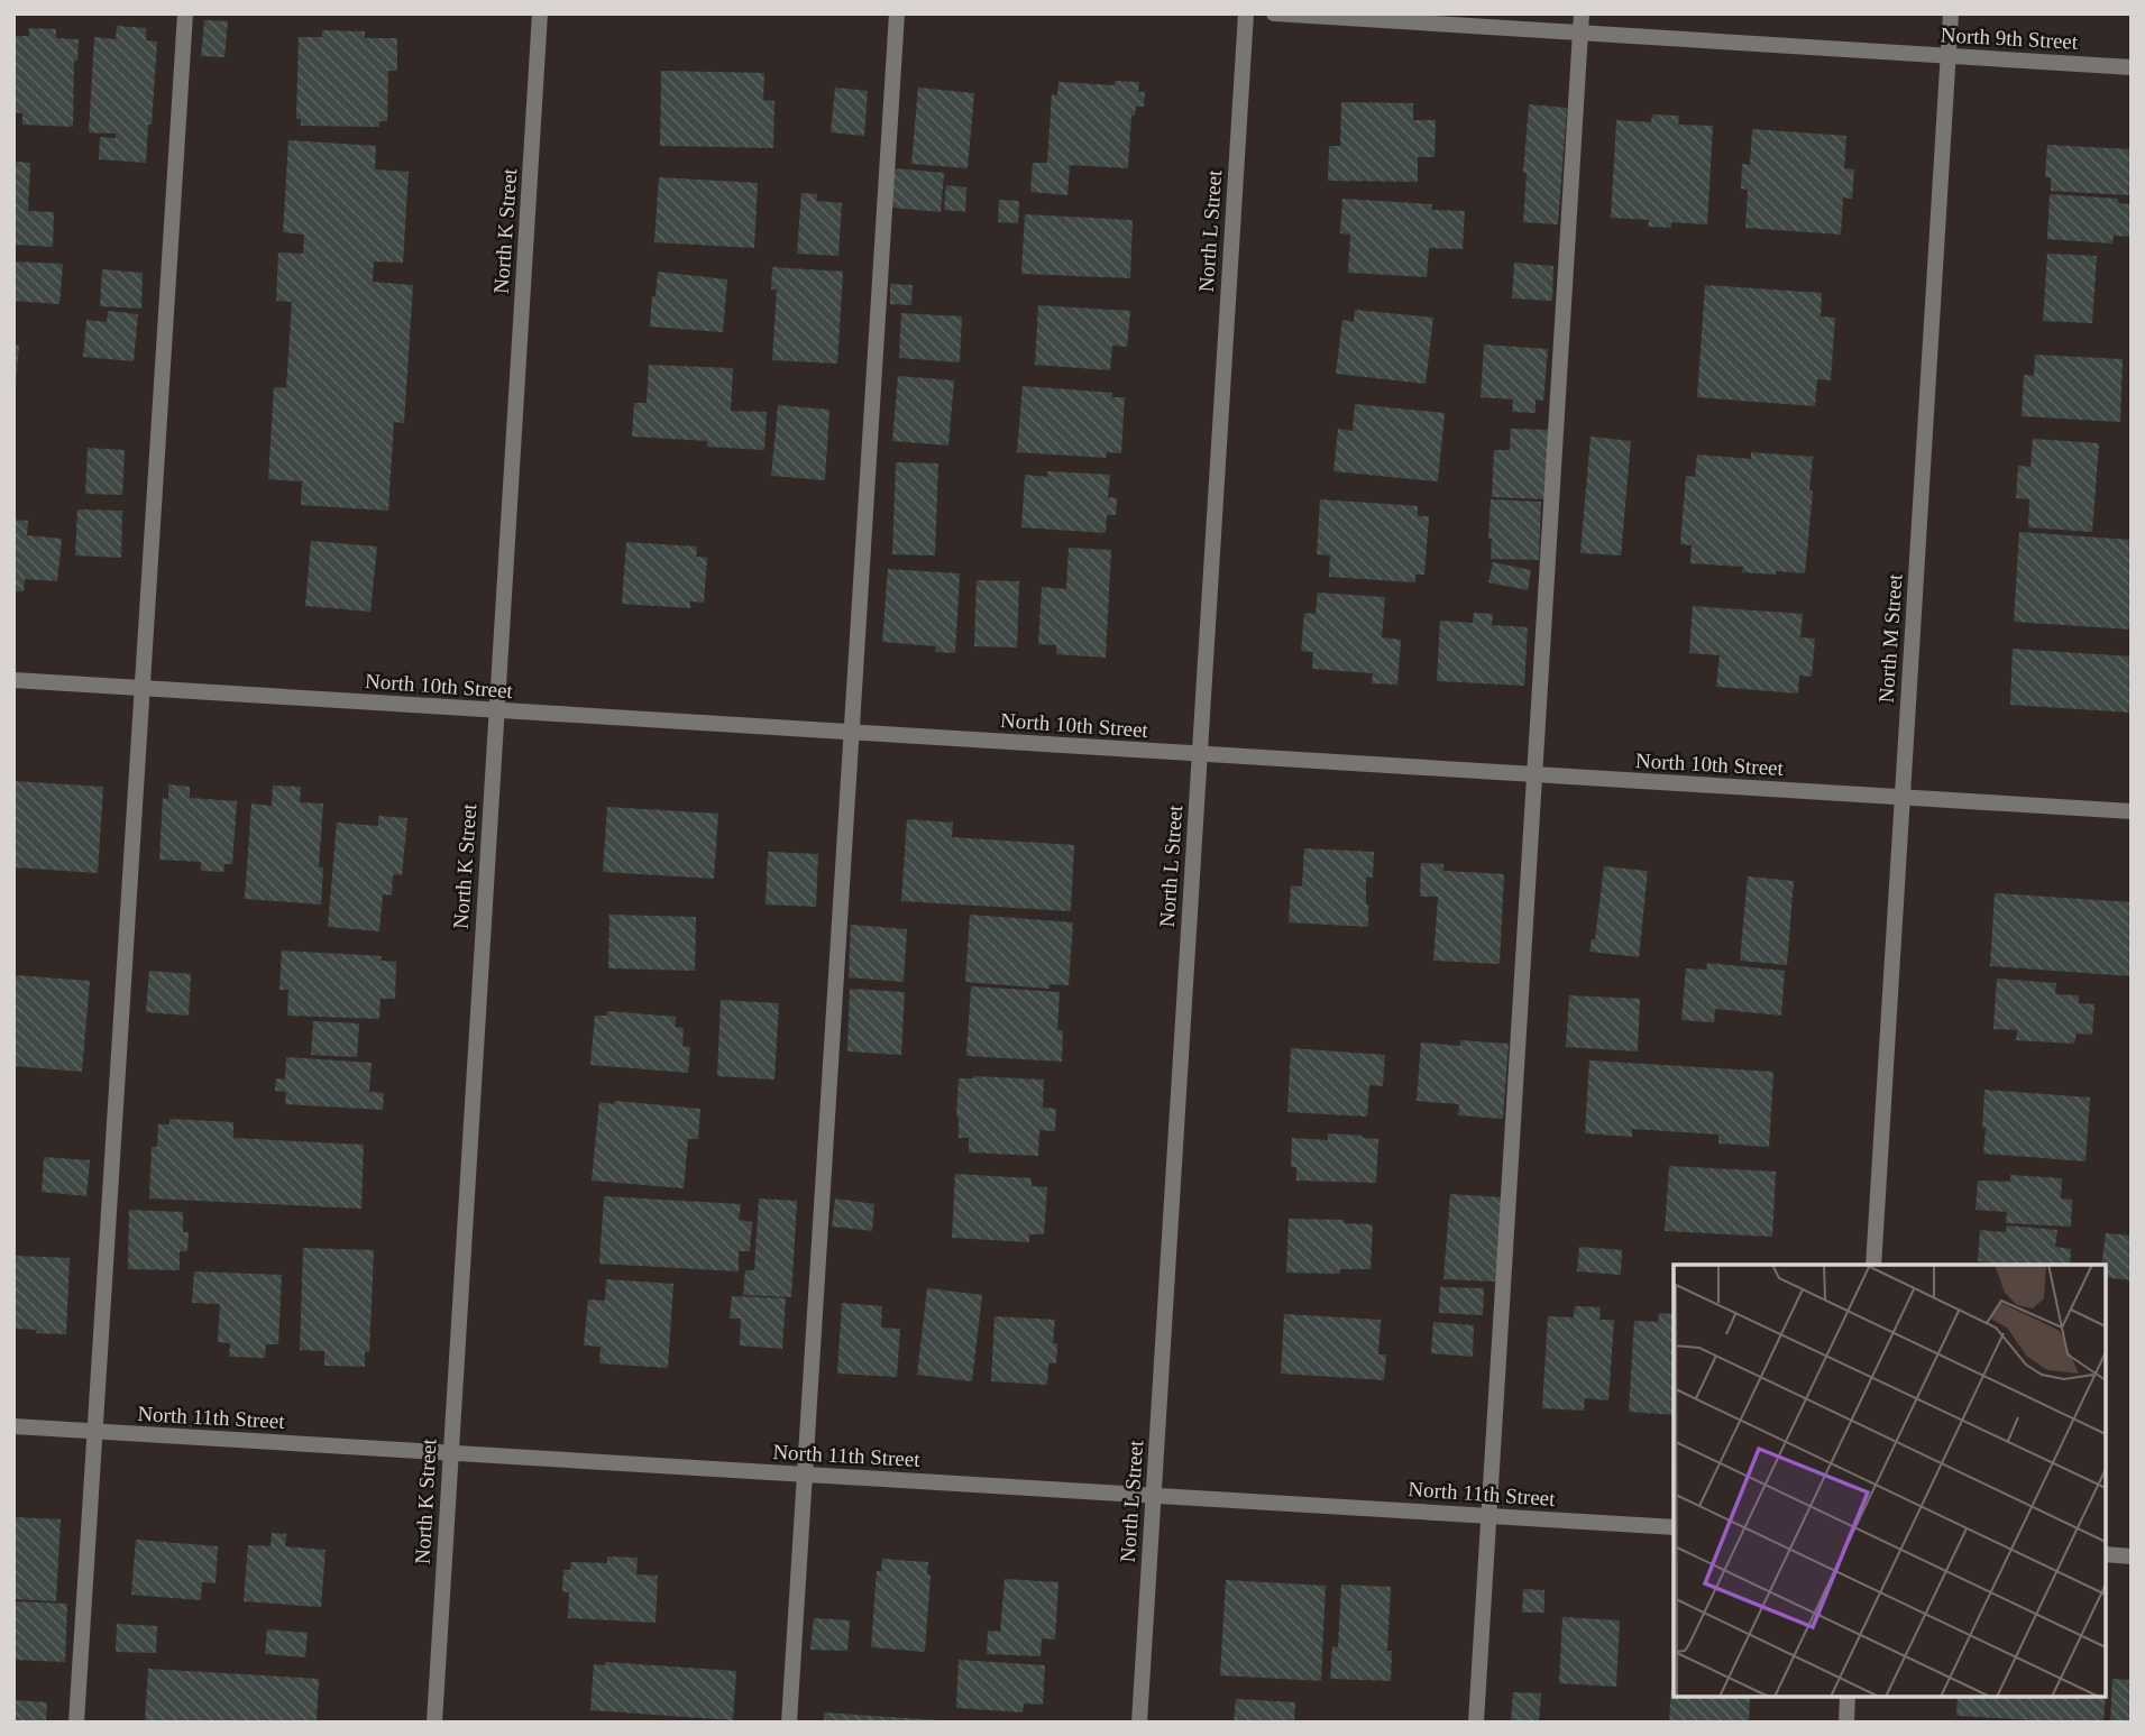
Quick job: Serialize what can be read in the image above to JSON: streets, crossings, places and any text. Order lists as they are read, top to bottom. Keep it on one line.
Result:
{"streets":{"street":["North 9th Street","North K Street","North L Street","North M Street","North 10th Street","North 11th Street"]},"crossings":[["North 9th Street","North M Street"],["North K Street","North 10th Street"],["North K Street","North 11th Street"],["North L Street","North 10th Street"],["North L Street","North 11th Street"],["North M Street","North 10th Street"]]}
